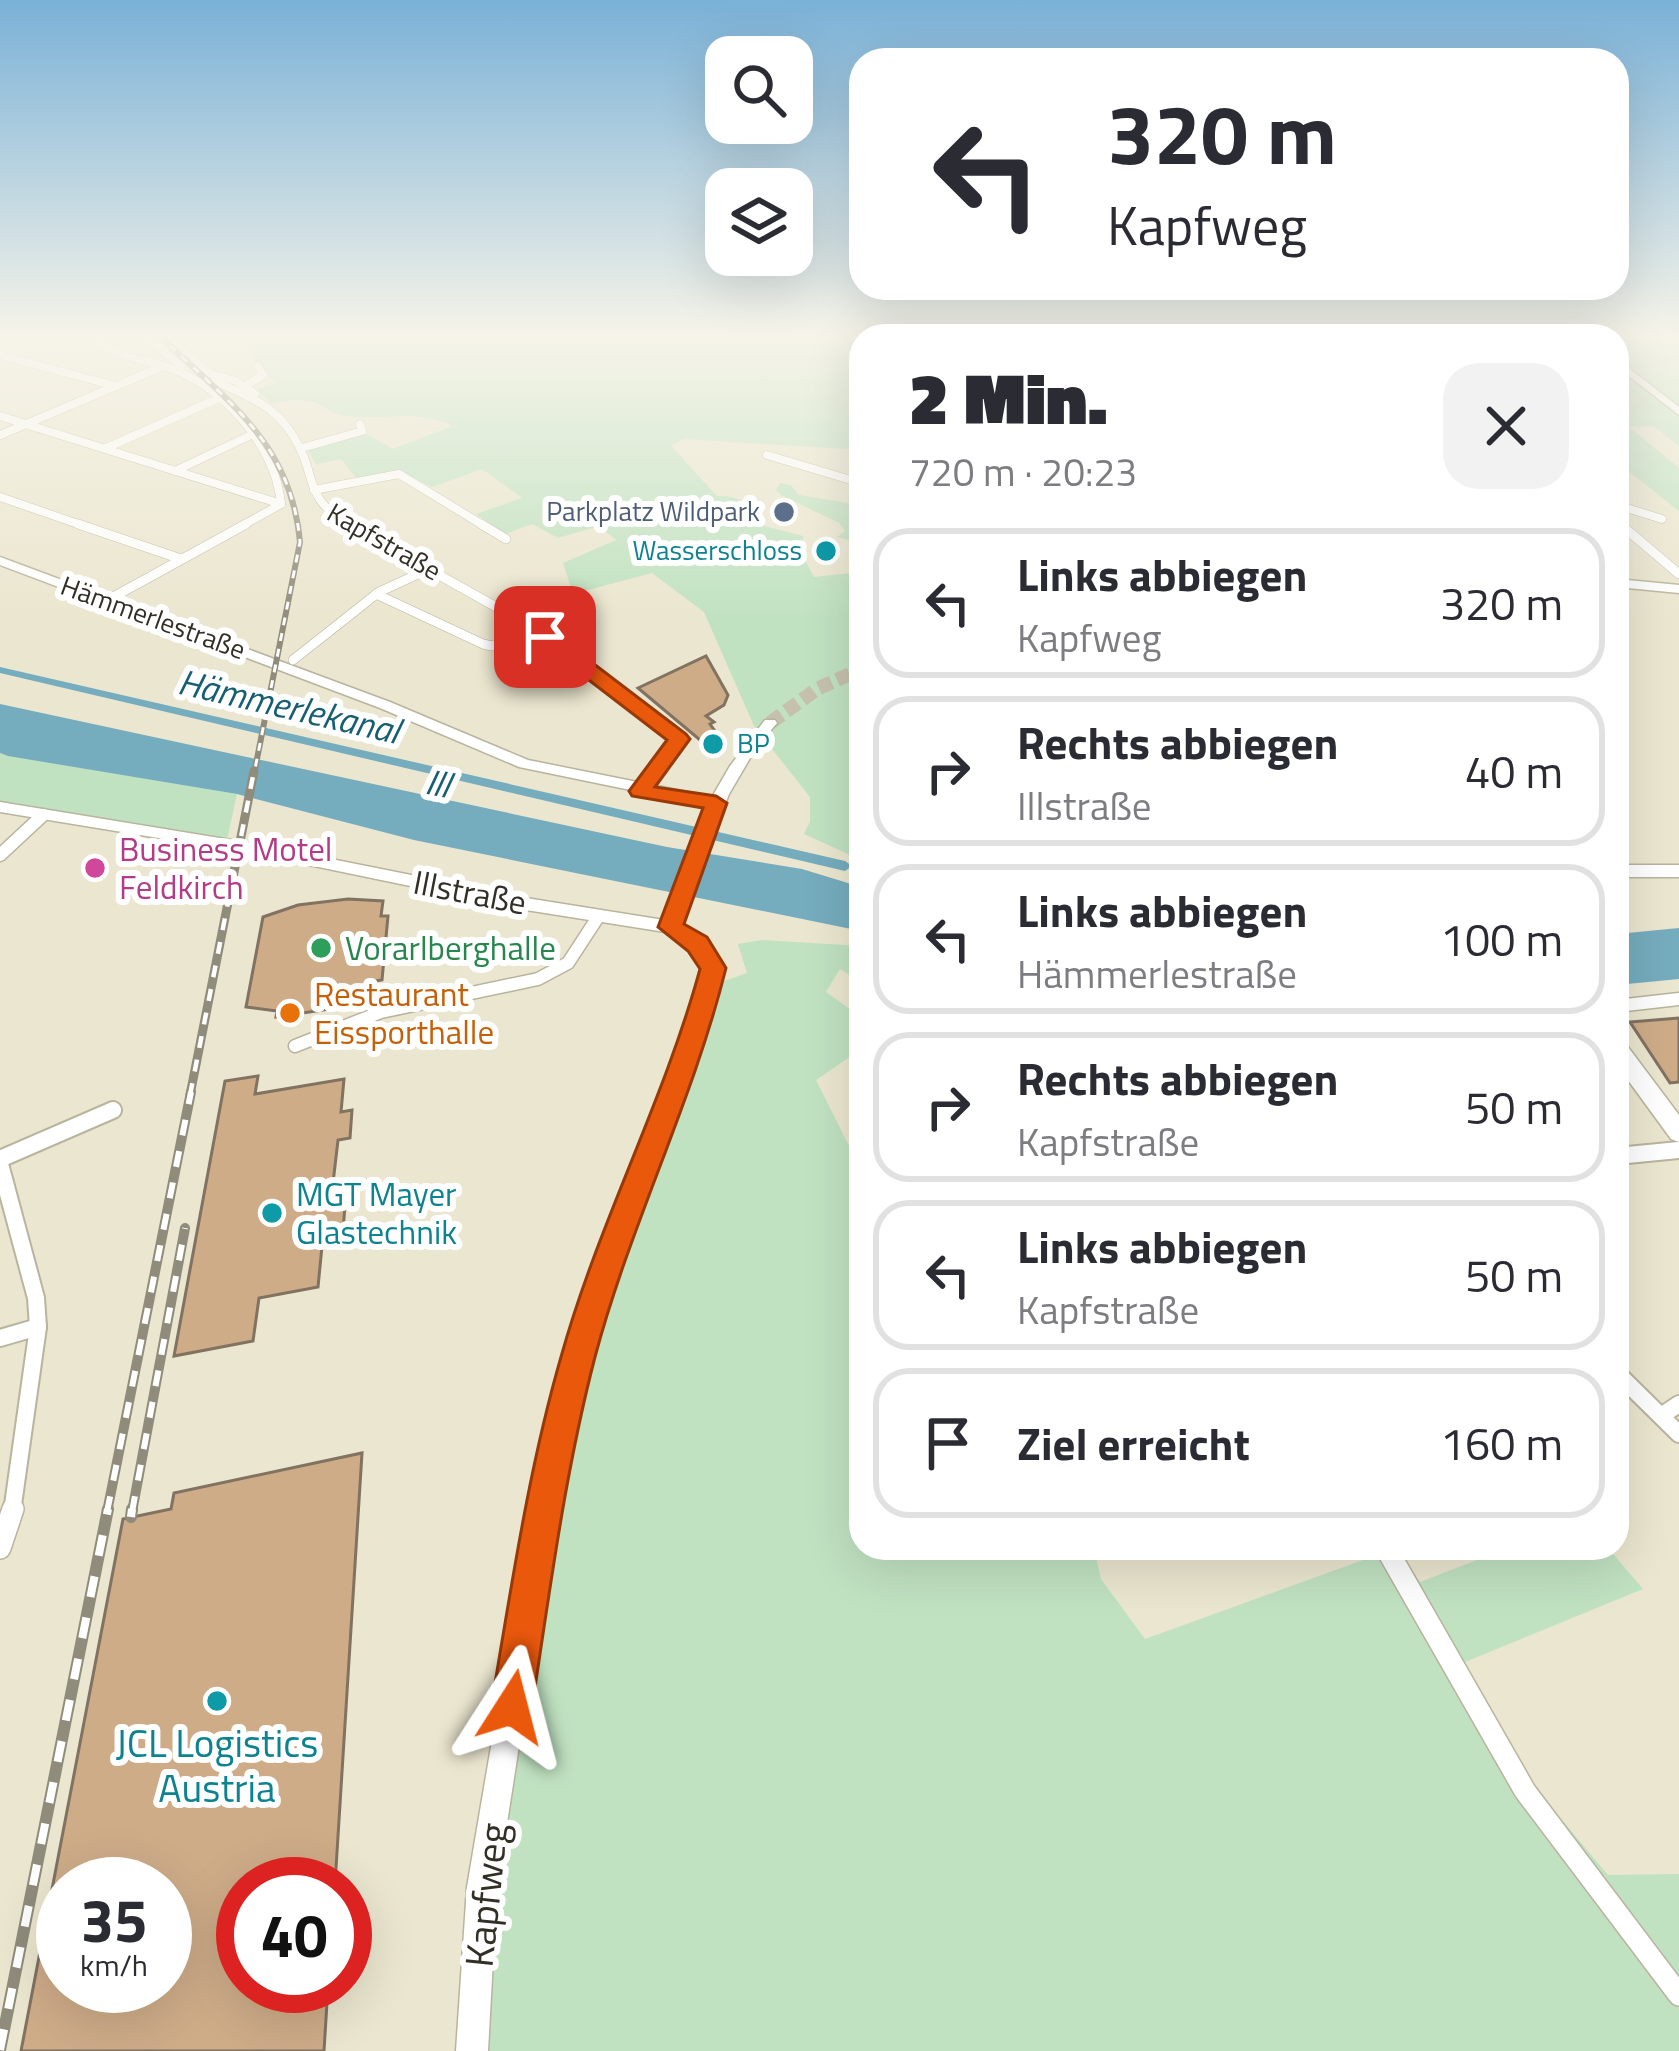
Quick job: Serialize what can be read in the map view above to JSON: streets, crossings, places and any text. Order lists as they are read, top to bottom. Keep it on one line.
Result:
{"streets":{"street":["Kapfstraße","Hämmerlestraße","Illstraße","Kapfweg"]},"crossings":[["Kapfstraße","Hämmerlestraße"],["Illstraße","Kapfweg"]],"water":["Hämmerlekanal","Ill"],"places":["Parkplatz Wildpark","Wasserschloss","BP","Business Motel Feldkirch","Vorarlberghalle","Restaurant Eissporthalle","MGT Mayer Glastechnik","JCL Logistics Austria"],"page":{"turn":["320 m","Kapfweg"],"heading":["2 Min.","720 m · 20:23"],"list":[{"name":"Links abbiegen","note":"Kapfweg","value":"320 m"},{"name":"Rechts abbiegen","note":"Illstraße","value":"40 m"},{"name":"Links abbiegen","note":"Hämmerlestraße","value":"100 m"},{"name":"Rechts abbiegen","note":"Kapfstraße","value":"50 m"},{"name":"Links abbiegen","note":"Kapfstraße","value":"50 m"},{"name":"Ziel erreicht","value":"160 m"}],"speed":"35 km/h","limit":"40"}}
